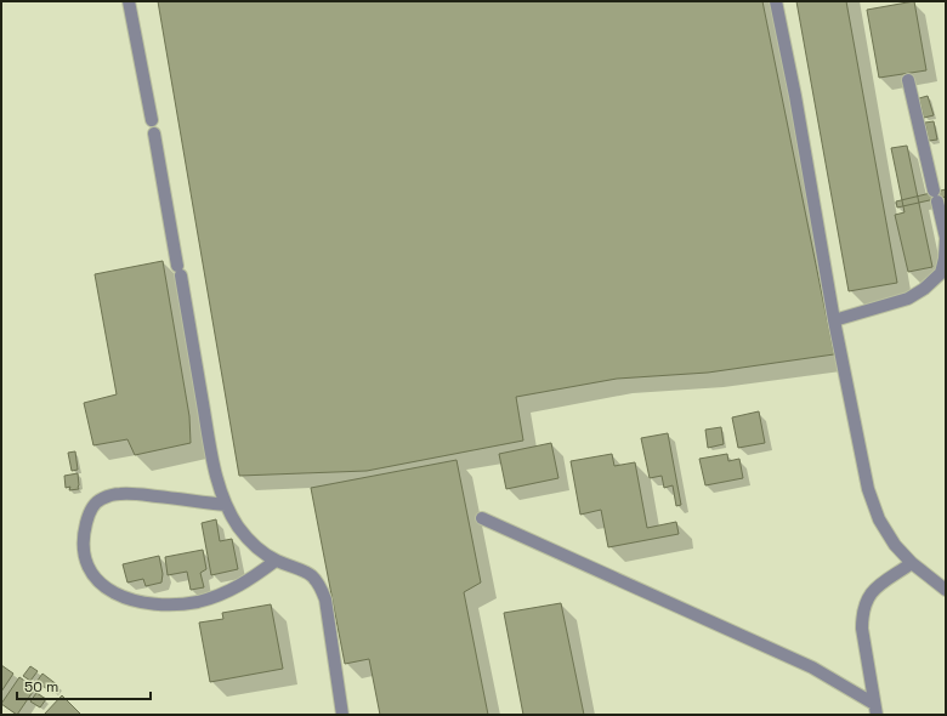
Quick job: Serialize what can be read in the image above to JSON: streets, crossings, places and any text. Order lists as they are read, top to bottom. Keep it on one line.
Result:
{"scale_bar":"50 m"}
